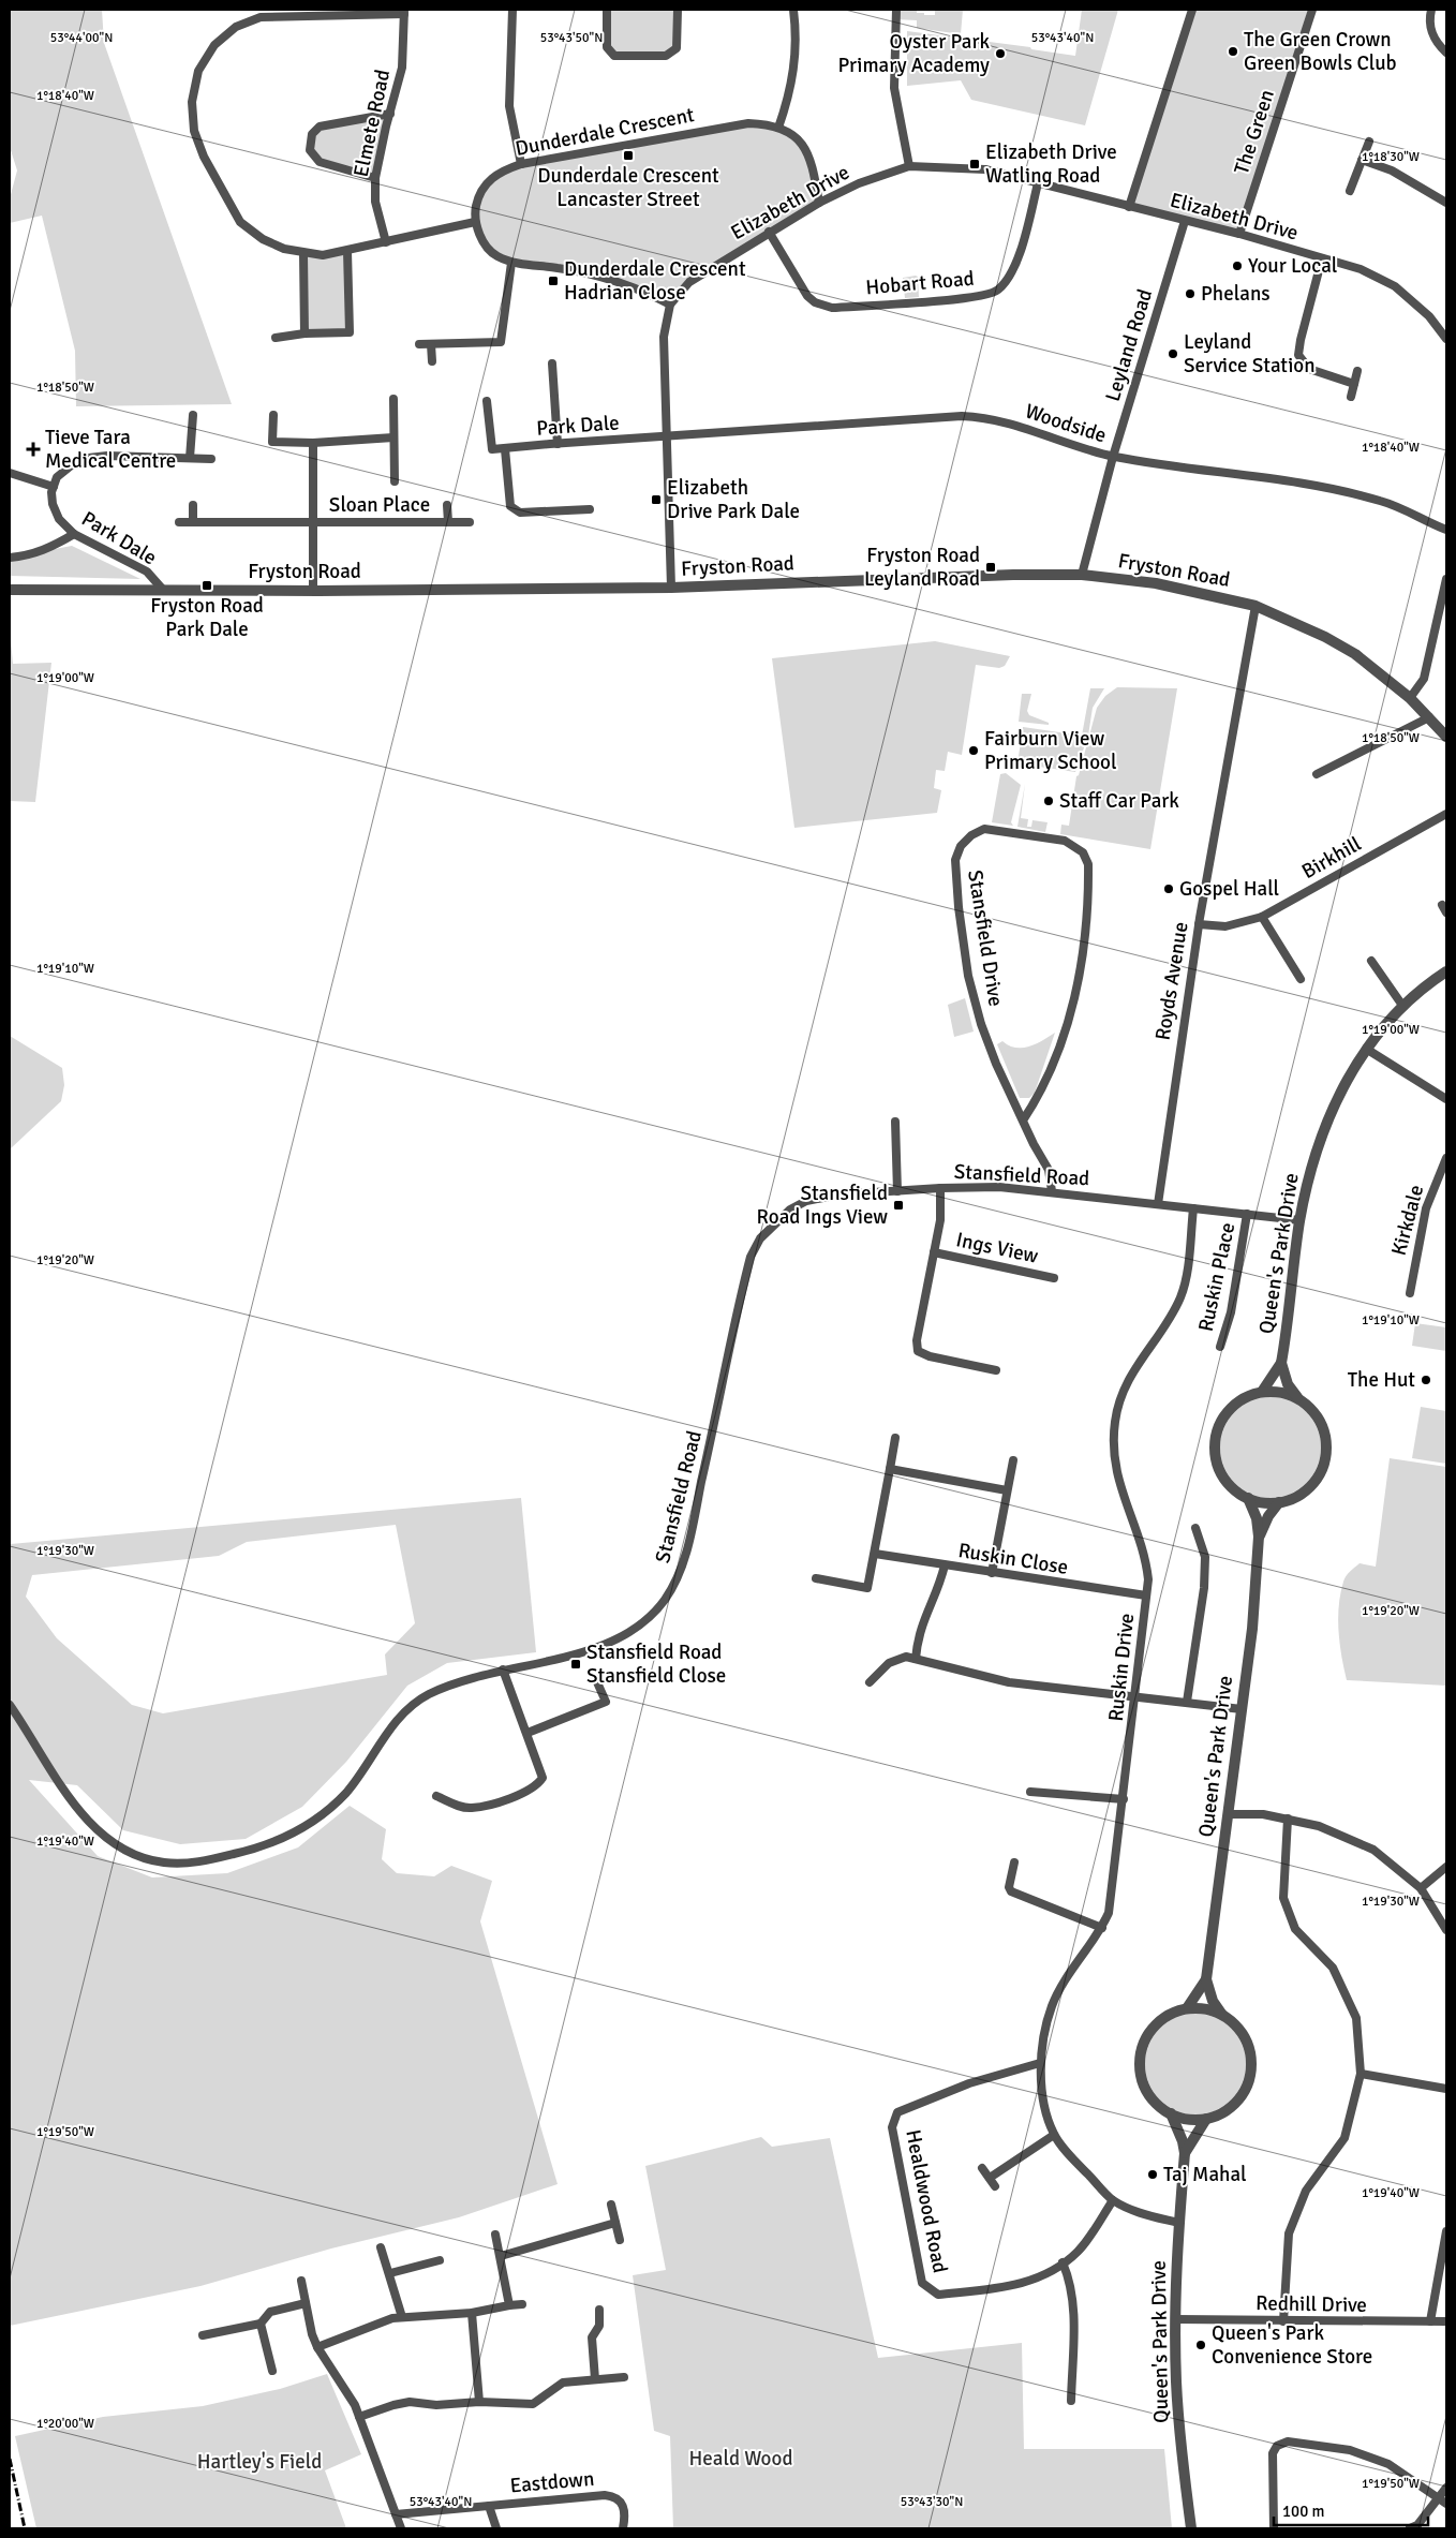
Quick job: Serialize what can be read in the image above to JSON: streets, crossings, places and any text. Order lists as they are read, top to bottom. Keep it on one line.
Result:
{"streets":{"street":["Elmete Road","Dunderdale Crescent","The Green","Elizabeth Drive","Hobart Road","Leyland Road","Woodside","Park Dale","Sloan Place","Fryston Road","Birkhill","Stansfield Drive","Royds Avenue","Stansfield Road","Kirkdale","Ings View","Queen's Park Drive","Ruskin Place","Ruskin Close","Ruskin Drive","Healdwood Road","Redhill Drive","Eastdown"]},"crossings":[["Dunderdale Crescent","Elizabeth Drive"],["The Green","Elizabeth Drive"],["Elizabeth Drive","Hobart Road"],["Elizabeth Drive","Leyland Road"],["Leyland Road","Woodside"],["Leyland Road","Fryston Road"],["Woodside","Park Dale"],["Park Dale","Fryston Road"],["Sloan Place","Fryston Road"],["Fryston Road","Royds Avenue"],["Birkhill","Royds Avenue"],["Stansfield Drive","Stansfield Road"],["Royds Avenue","Stansfield Road"],["Stansfield Road","Ings View"],["Stansfield Road","Queen's Park Drive"],["Stansfield Road","Ruskin Place"],["Stansfield Road","Ruskin Drive"],["Queen's Park Drive","Ruskin Drive"],["Queen's Park Drive","Redhill Drive"],["Ruskin Close","Ruskin Drive"],["Ruskin Drive","Healdwood Road"]],"parks":["Heald Wood","Hartley's Field"],"places":{"other":["The Green Crown Green Bowls Club","Oyster Park Primary Academy","Your Local","Phelans","Leyland Service Station","Fairburn View Primary School","Staff Car Park","Gospel Hall","The Hut","Taj Mahal","Queen's Park Convenience Store"],"transit":["Dunderdale Crescent Lancaster Street","Elizabeth Drive Watling Road","Dunderdale Crescent Hadrian Close","Elizabeth Drive Park Dale","Fryston Road Leyland Road","Fryston Road Park Dale","Stansfield Road Ings View","Stansfield Road Stansfield Close"],"health":["Tieve Tara Medical Centre"]},"scale_bar":"100 m","coordinates":["53°44'00\"N","53°43'50\"N","53°43'40\"N","1°18'40\"W","1°18'30\"W","1°18'50\"W","1°19'00\"W","1°19'10\"W","1°19'20\"W","1°19'30\"W","1°19'40\"W","1°19'50\"W","1°20'00\"W","53°43'30\"N"]}
